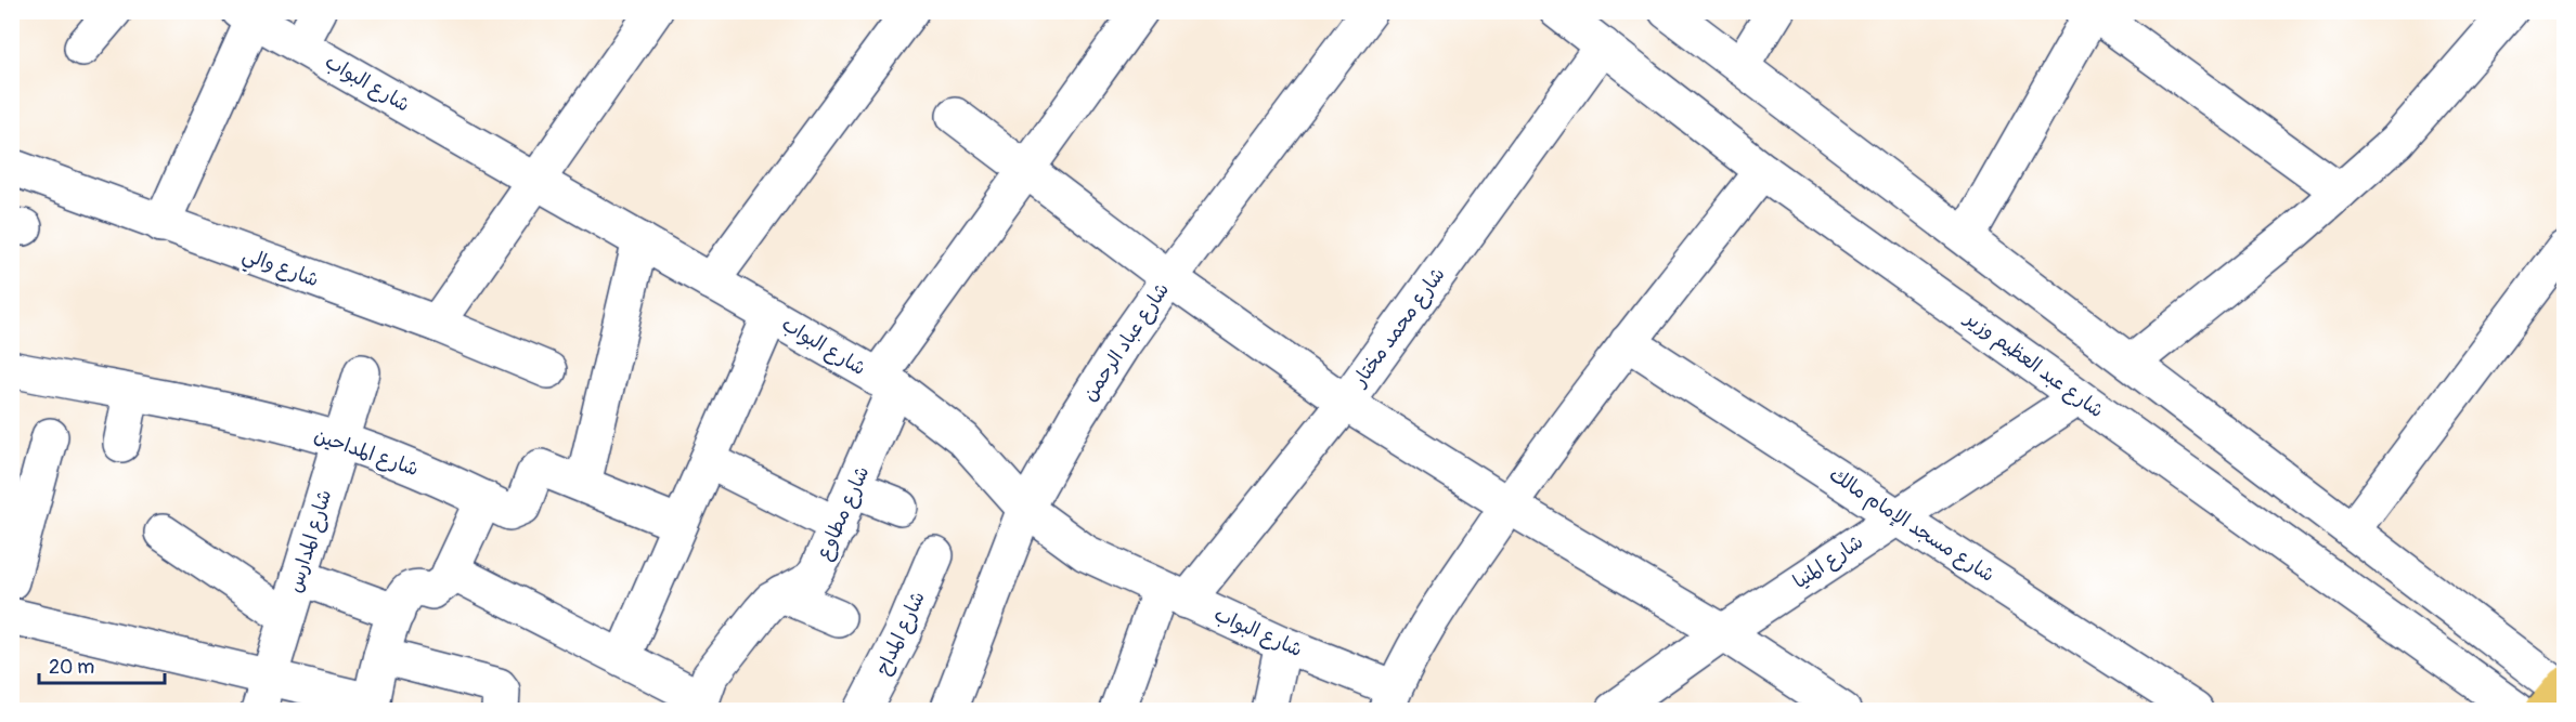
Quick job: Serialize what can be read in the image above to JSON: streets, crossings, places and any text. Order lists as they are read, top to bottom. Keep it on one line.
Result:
{"streets":{"street":["شارع البواب","شارع والي","شارع محمد مختار","شارع عباد الرحمن","شارع عبد العظيم وزير","شارع المداحين","شارع مطاوع","شارع مسجد الإمام مالك","شارع المدارس","شارع المنيا","شارع المداح"]},"crossings":[["شارع البواب","شارع محمد مختار"],["شارع البواب","شارع عباد الرحمن"],["شارع البواب","شارع مطاوع"],["شارع محمد مختار","شارع عبد العظيم وزير"],["شارع عبد العظيم وزير","شارع المنيا"],["شارع المداحين","شارع المدارس"],["شارع مسجد الإمام مالك","شارع المنيا"]],"scale_bar":"20 m"}
